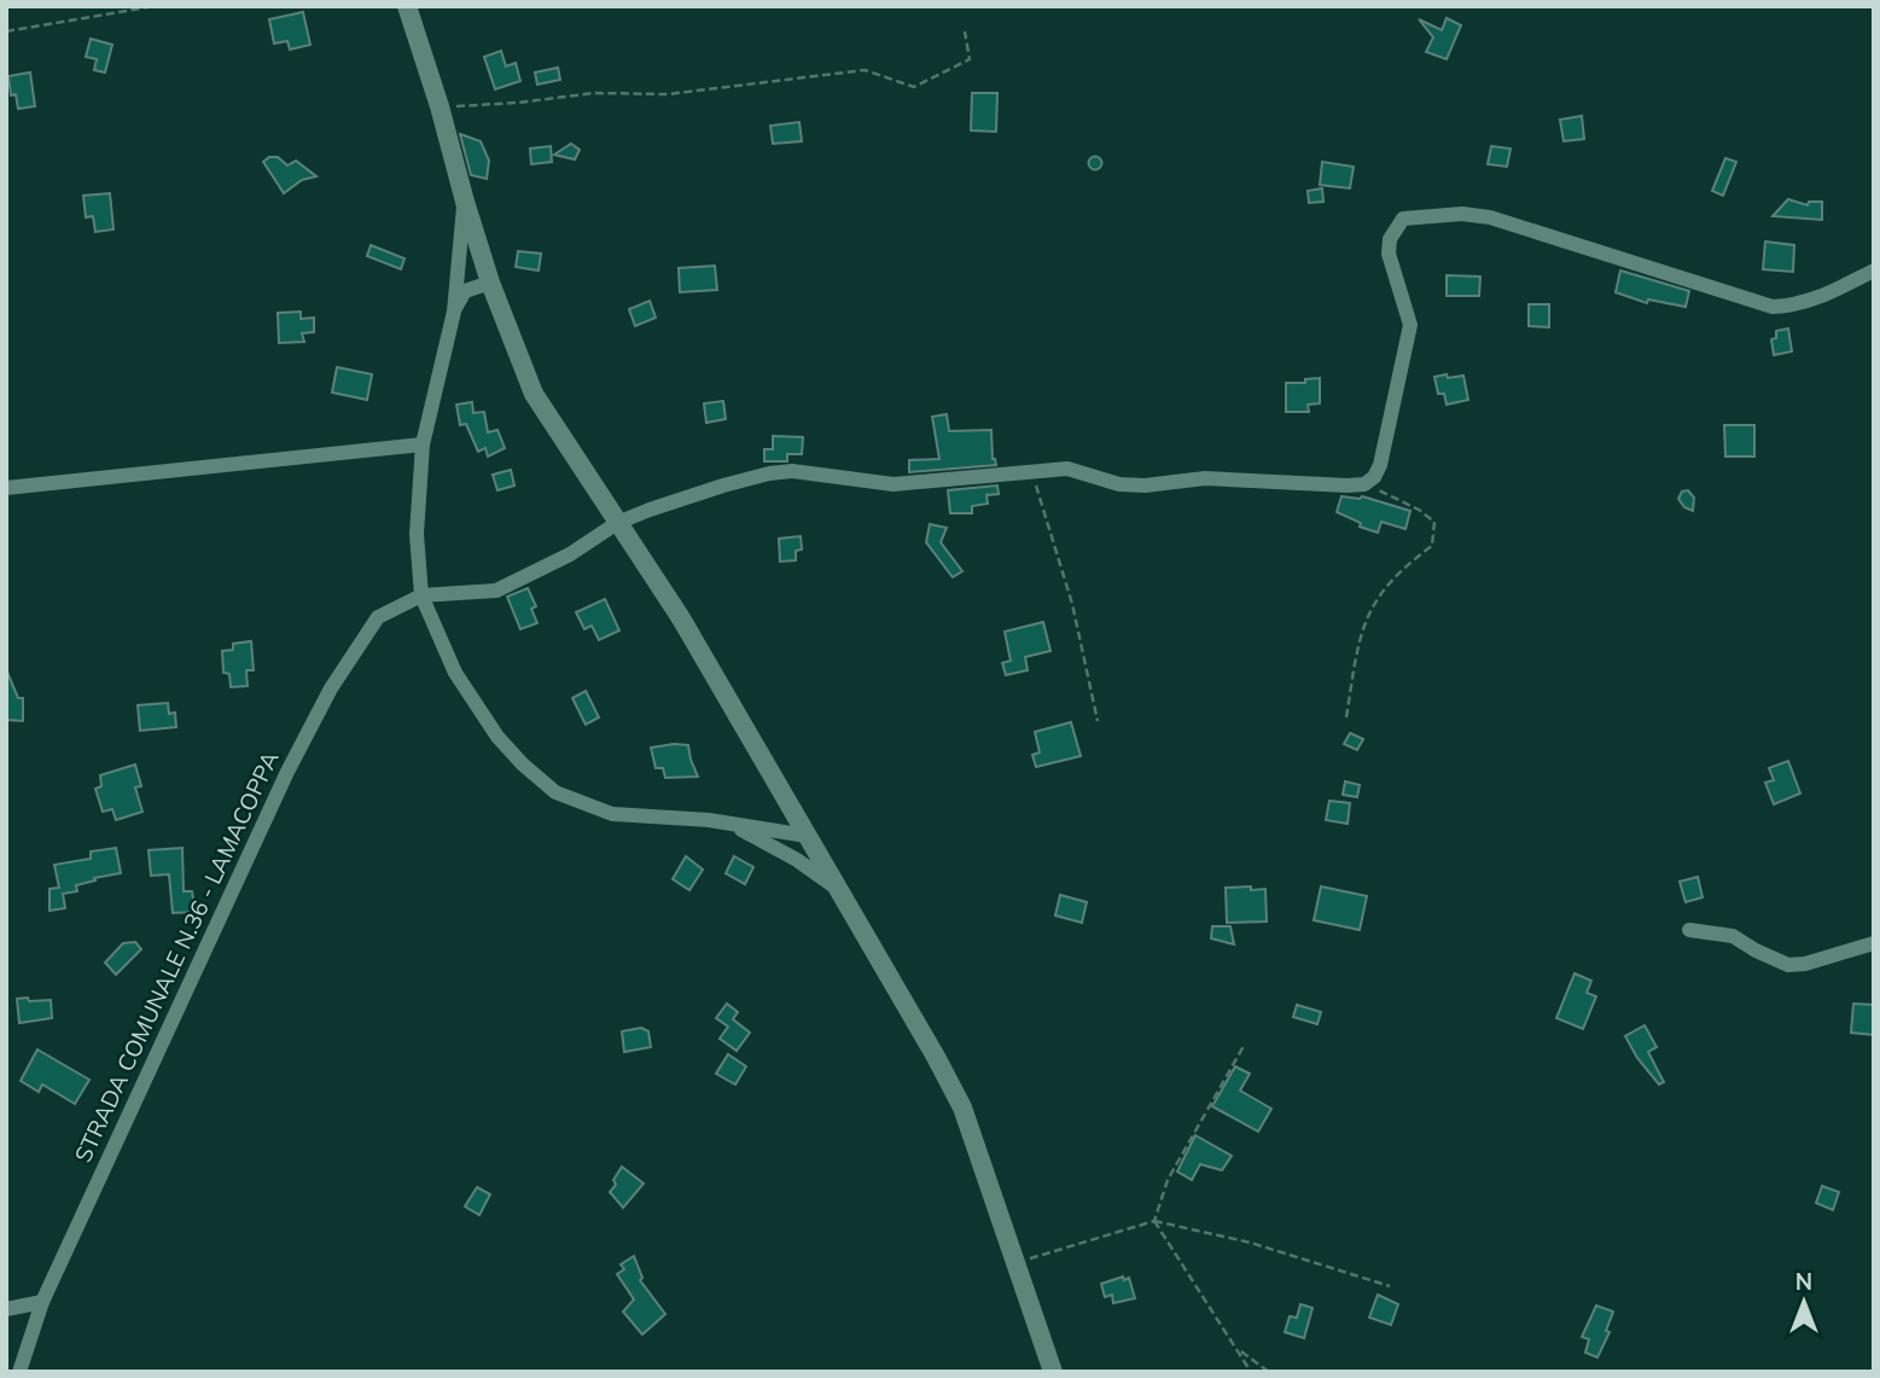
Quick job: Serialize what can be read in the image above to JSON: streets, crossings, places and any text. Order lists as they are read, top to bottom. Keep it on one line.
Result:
{"streets":{"street":["STRADA COMUNALE N.36 - LAMACOPPA"]},"north":"top"}
